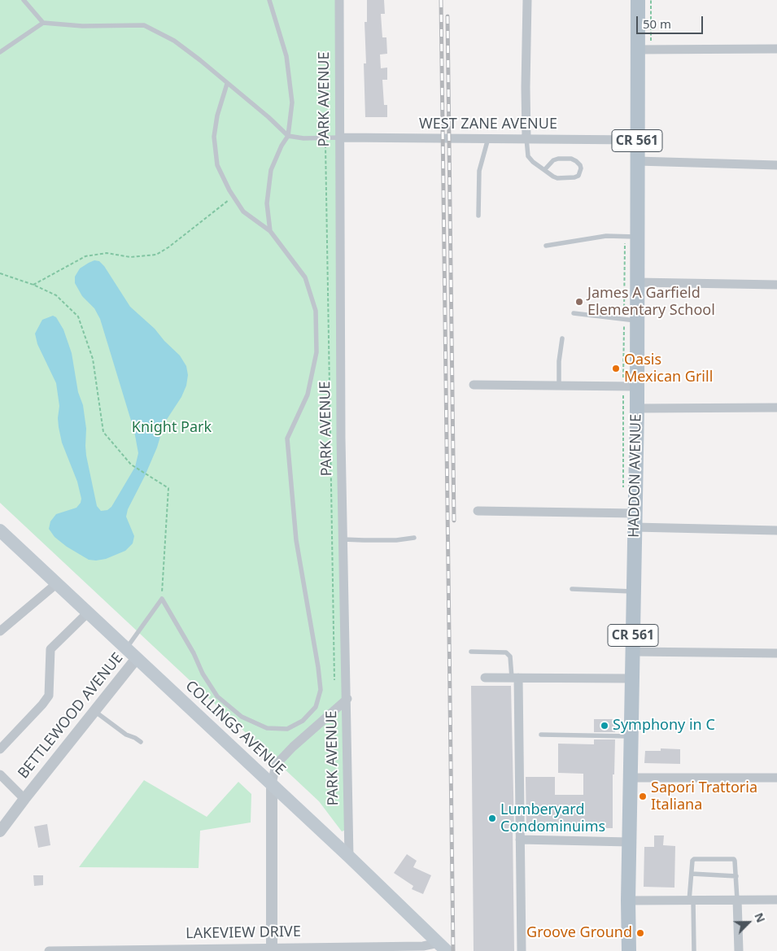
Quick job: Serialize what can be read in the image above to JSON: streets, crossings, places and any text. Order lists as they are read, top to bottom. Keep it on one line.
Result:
{"streets":{"main road":["CR 561","HADDON AVENUE","COLLINGS AVENUE"],"street":["PARK AVENUE","WEST ZANE AVENUE","BETTLEWOOD AVENUE","LAKEVIEW DRIVE"]},"crossings":[["PARK AVENUE","WEST ZANE AVENUE"],["PARK AVENUE","COLLINGS AVENUE"],["WEST ZANE AVENUE","HADDON AVENUE"],["BETTLEWOOD AVENUE","COLLINGS AVENUE"],["COLLINGS AVENUE","LAKEVIEW DRIVE"]],"parks":["Knight Park"],"places":["James A Garfield Elementary School","Oasis Mexican Grill","Symphony in C","Sapori Trattoria Italiana","Lumberyard Condominuims","Groove Ground"],"scale_bar":"50 m","north":"top right"}
